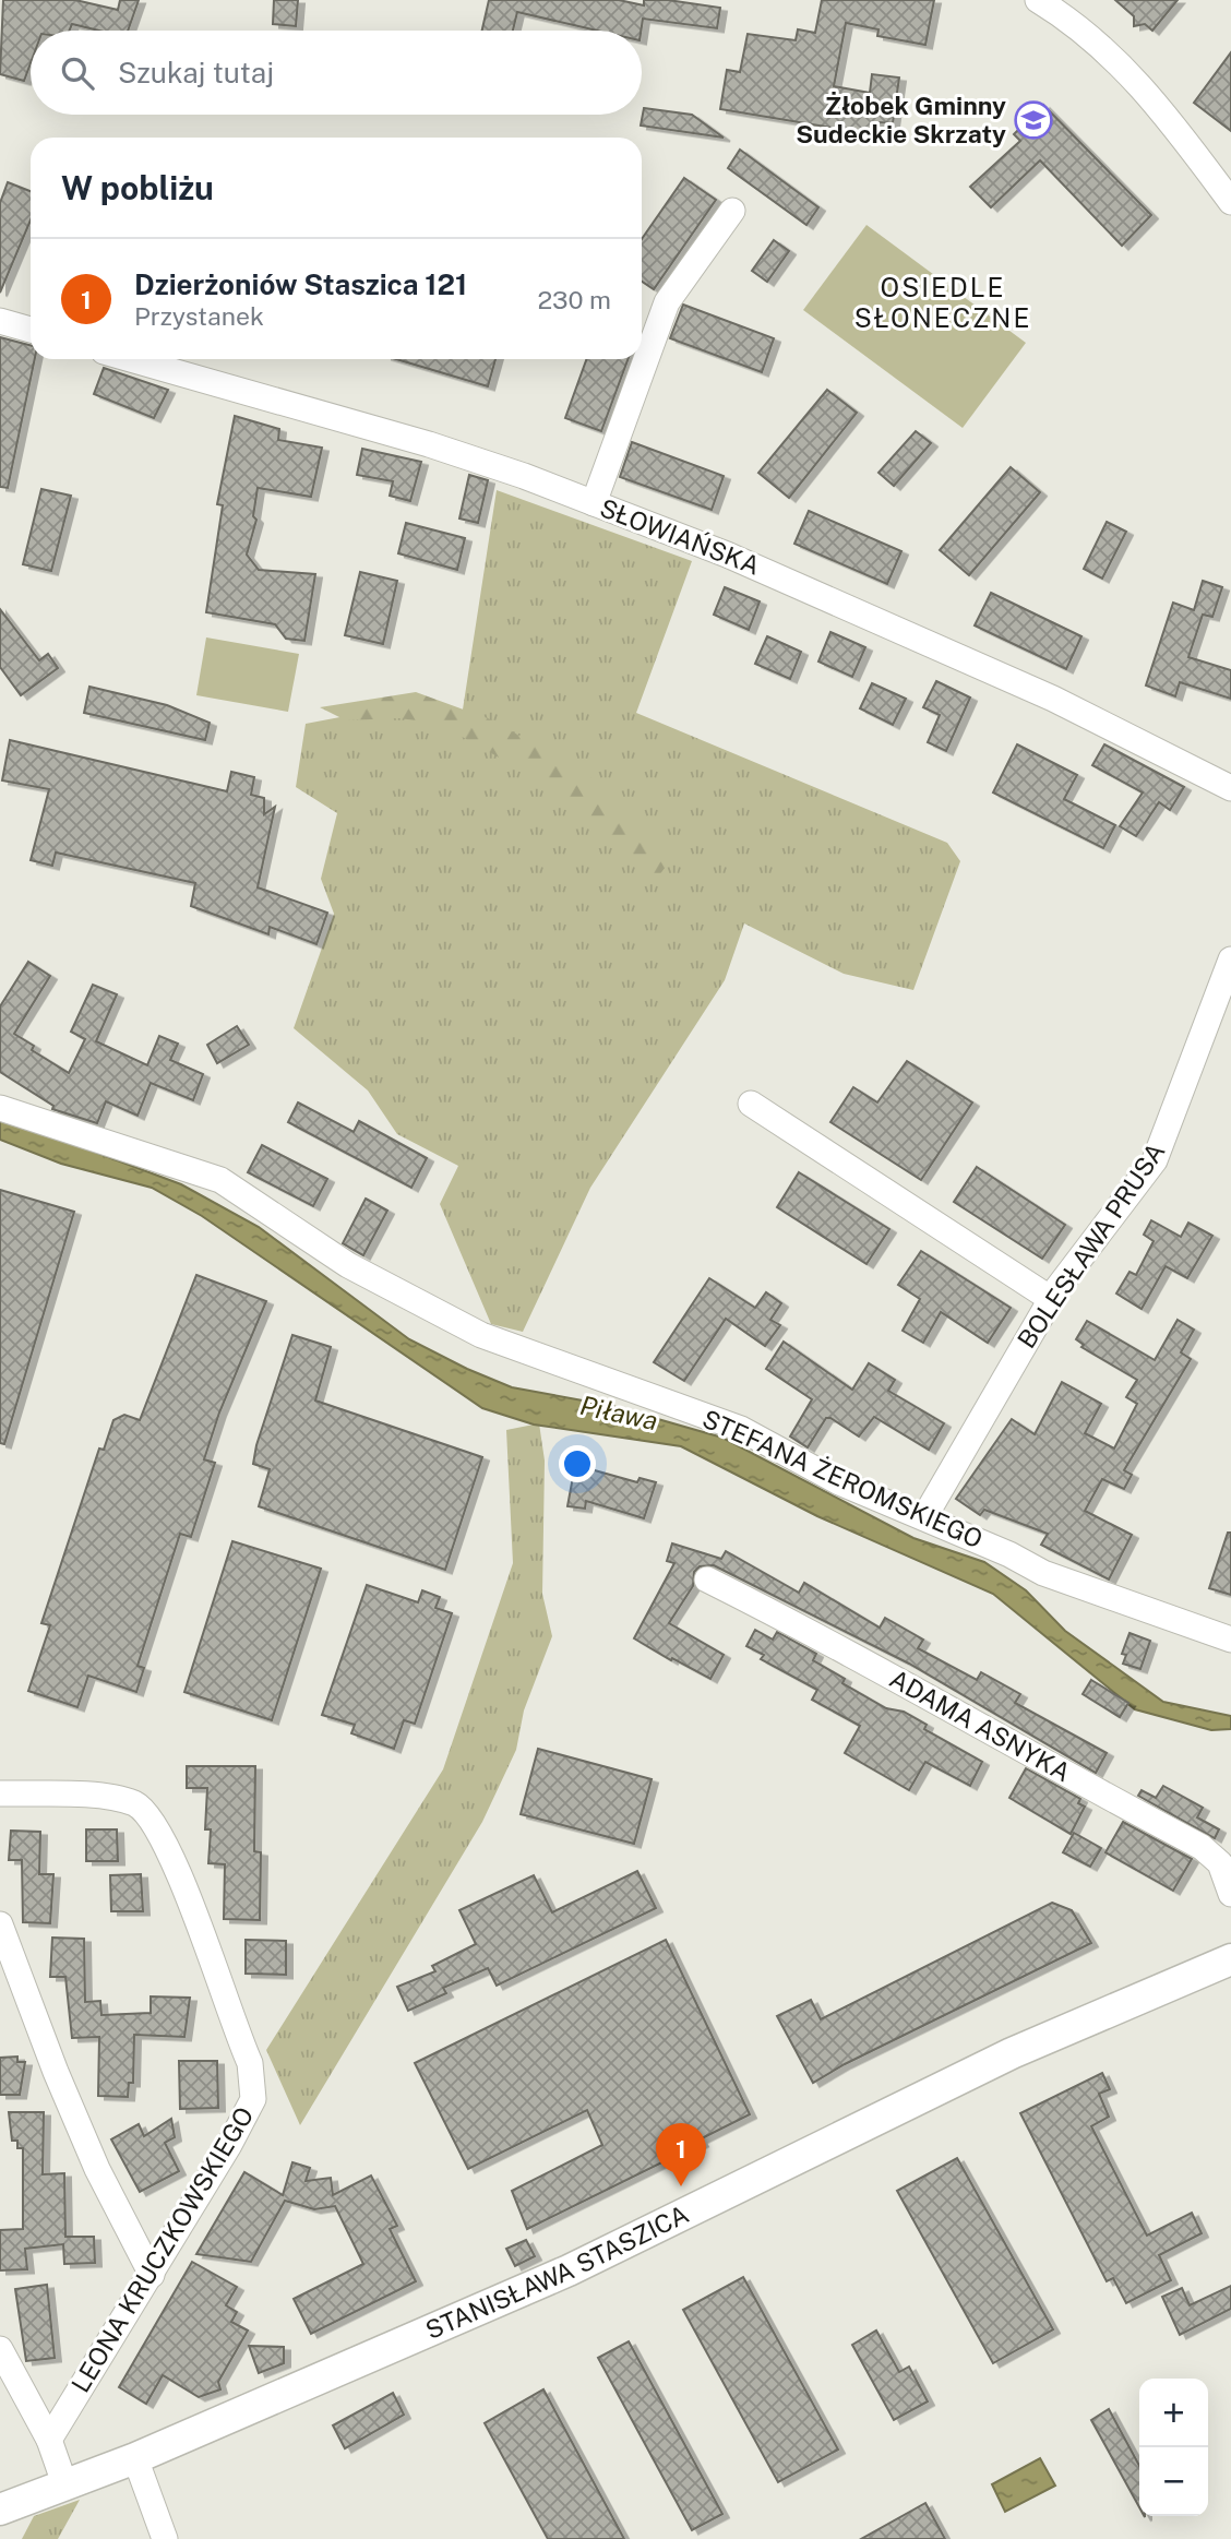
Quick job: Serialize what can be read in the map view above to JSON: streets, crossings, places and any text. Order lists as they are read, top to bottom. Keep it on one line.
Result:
{"streets":{"main road":["STANISŁAWA STASZICA"],"street":["SŁOWIAŃSKA","BOLESŁAWA PRUSA","STEFANA ŻEROMSKIEGO","ADAMA ASNYKA","LEONA KRUCZKOWSKIEGO"]},"crossings":[["BOLESŁAWA PRUSA","STEFANA ŻEROMSKIEGO"]],"districts":["OSIEDLE SŁONECZNE"],"water":["Piława"],"places":{"school or university":["Żłobek Gminny Sudeckie Skrzaty"]},"page":{"search":"Szukaj tutaj","heading":"W pobliżu","list":[{"mark":"1","name":"Dzierżoniów Staszica 121","note":"Przystanek","value":"230 m"}],"pins":"1","map_buttons":["+","−"]}}
